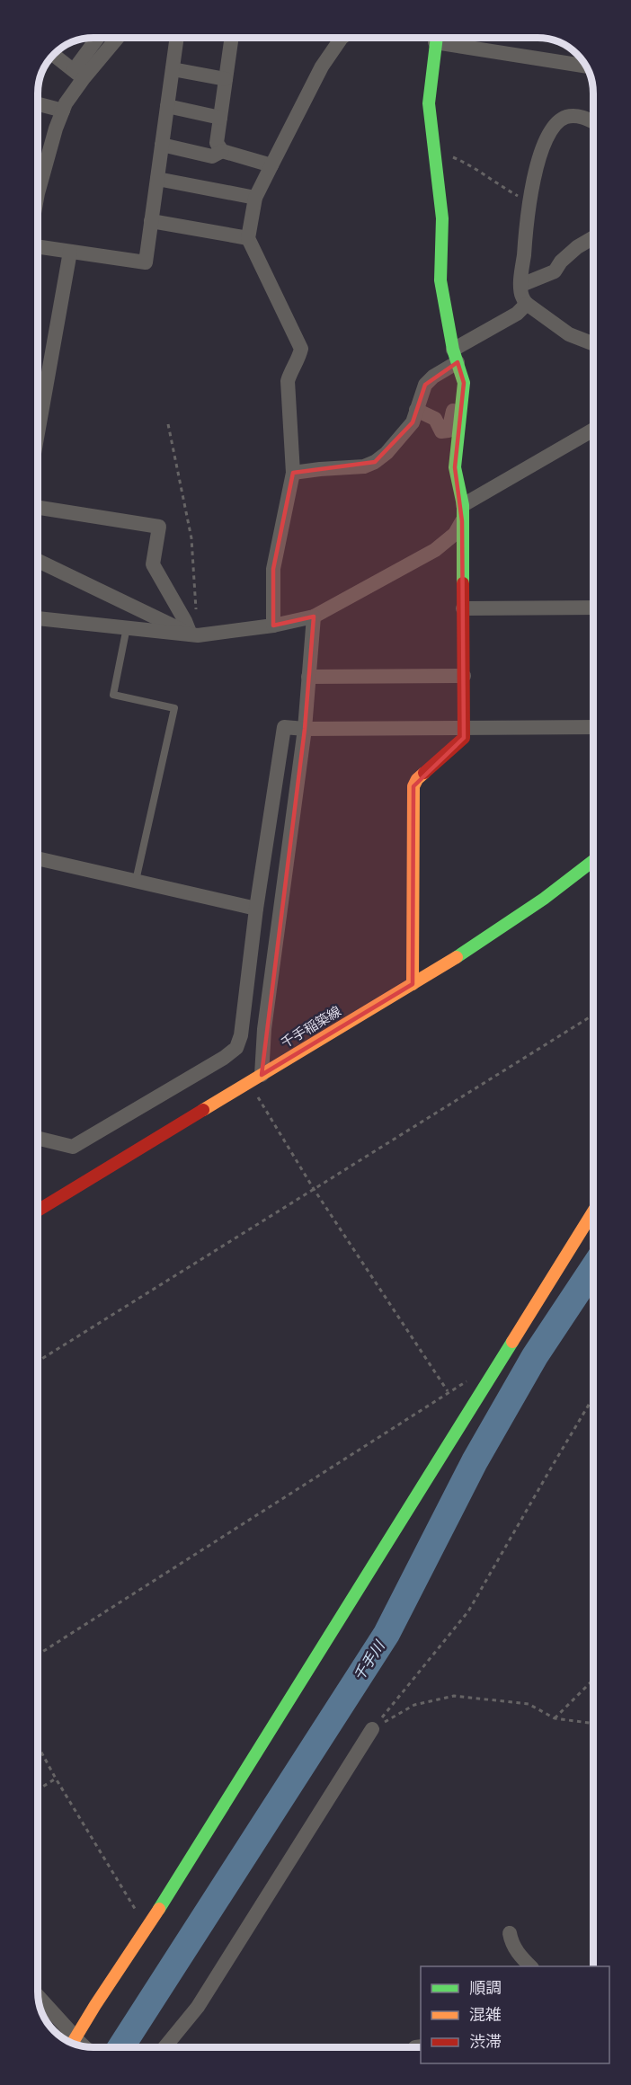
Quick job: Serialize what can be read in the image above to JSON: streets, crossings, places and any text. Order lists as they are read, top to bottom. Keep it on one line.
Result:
{"streets":{"street":["千手稲築線"]},"water":["千手川"],"legend":["順調","混雑","渋滞"]}
